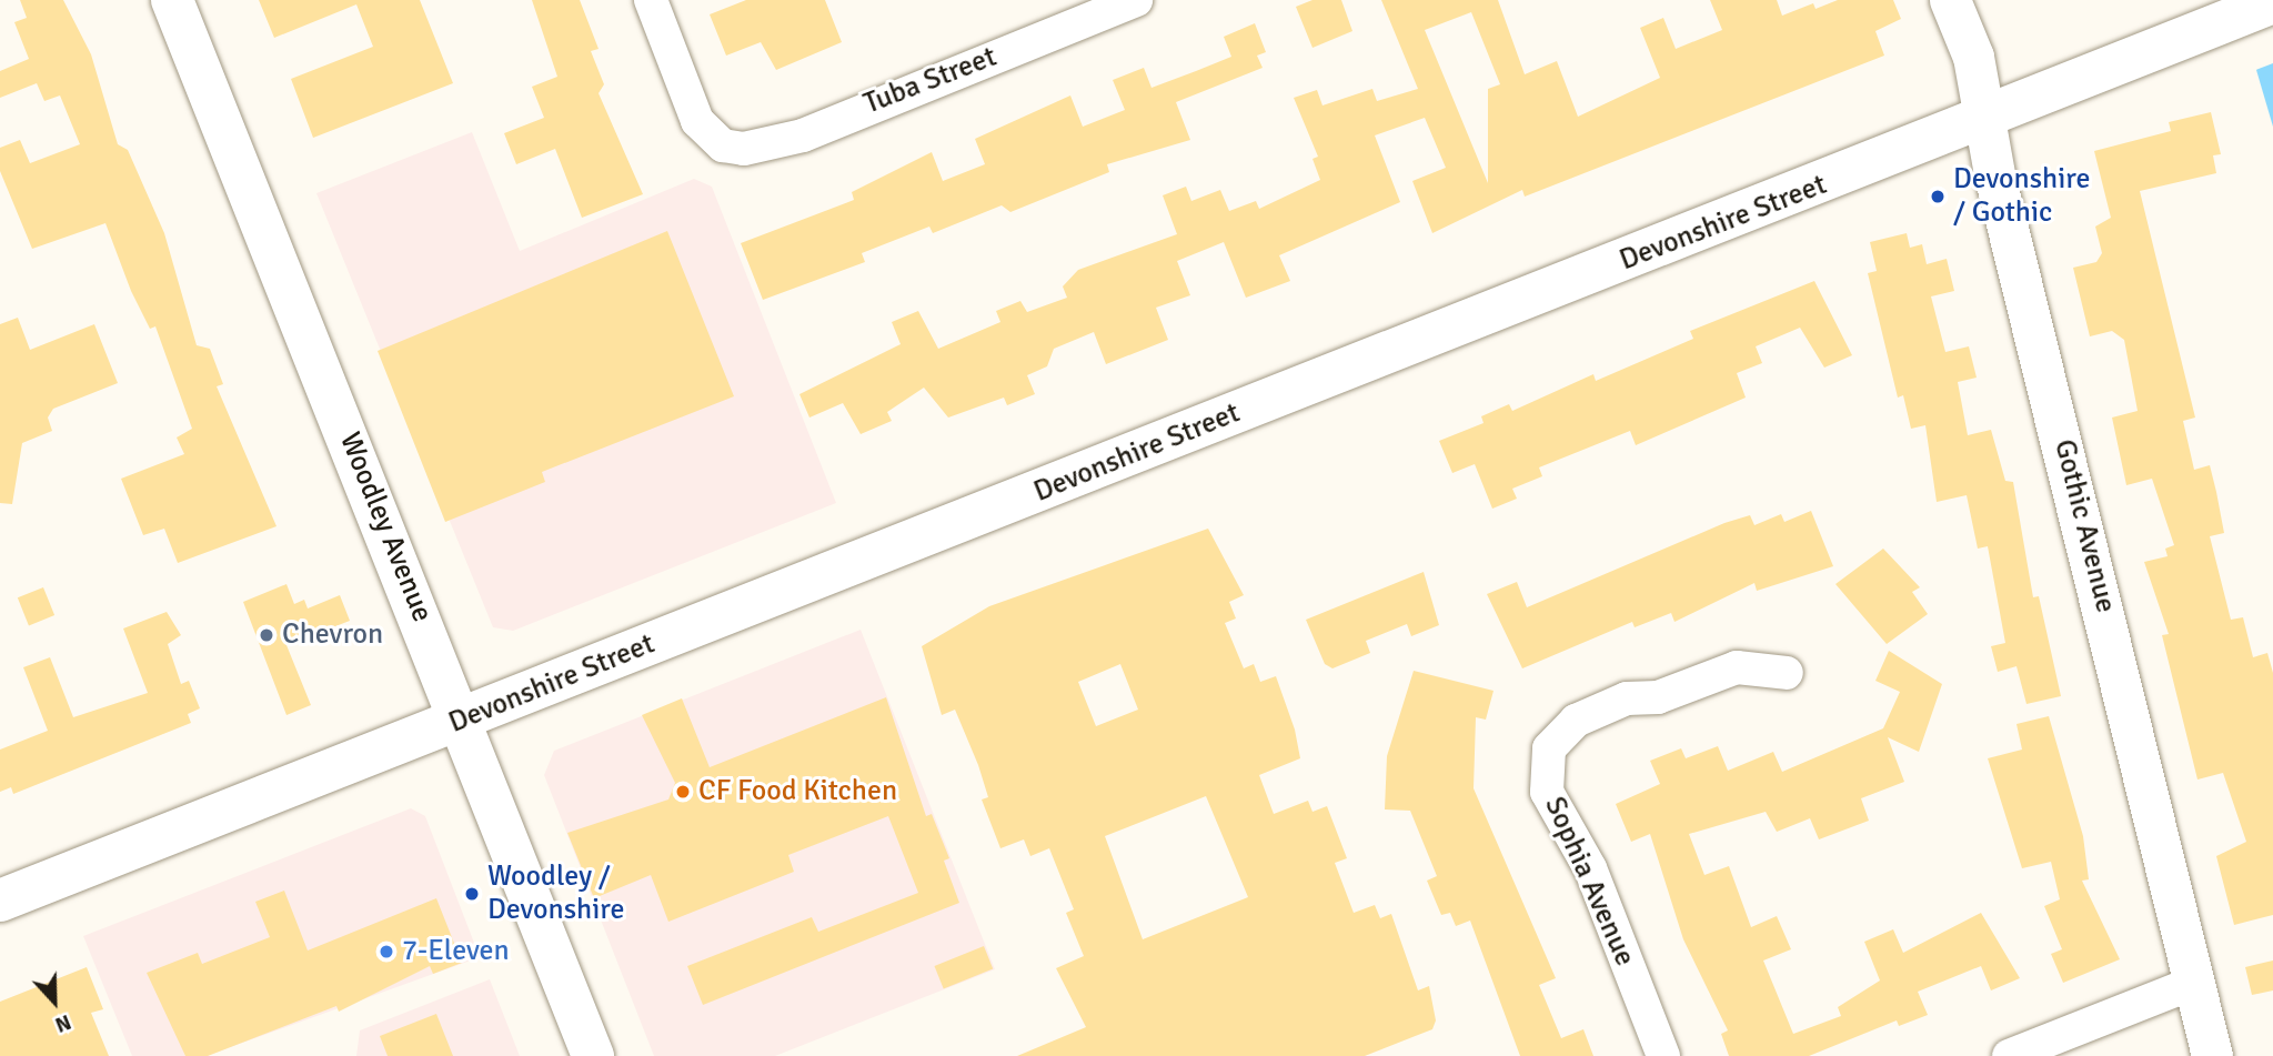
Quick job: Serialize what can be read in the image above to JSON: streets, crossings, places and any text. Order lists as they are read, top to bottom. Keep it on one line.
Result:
{"streets":{"main road":["Devonshire Street","Woodley Avenue"],"street":["Tuba Street","Gothic Avenue","Sophia Avenue"]},"crossings":[["Devonshire Street","Gothic Avenue"],["Devonshire Street","Woodley Avenue"]],"places":["Devonshire / Gothic","Chevron","CF Food Kitchen","Woodley / Devonshire","7-Eleven"],"north":"bottom"}
